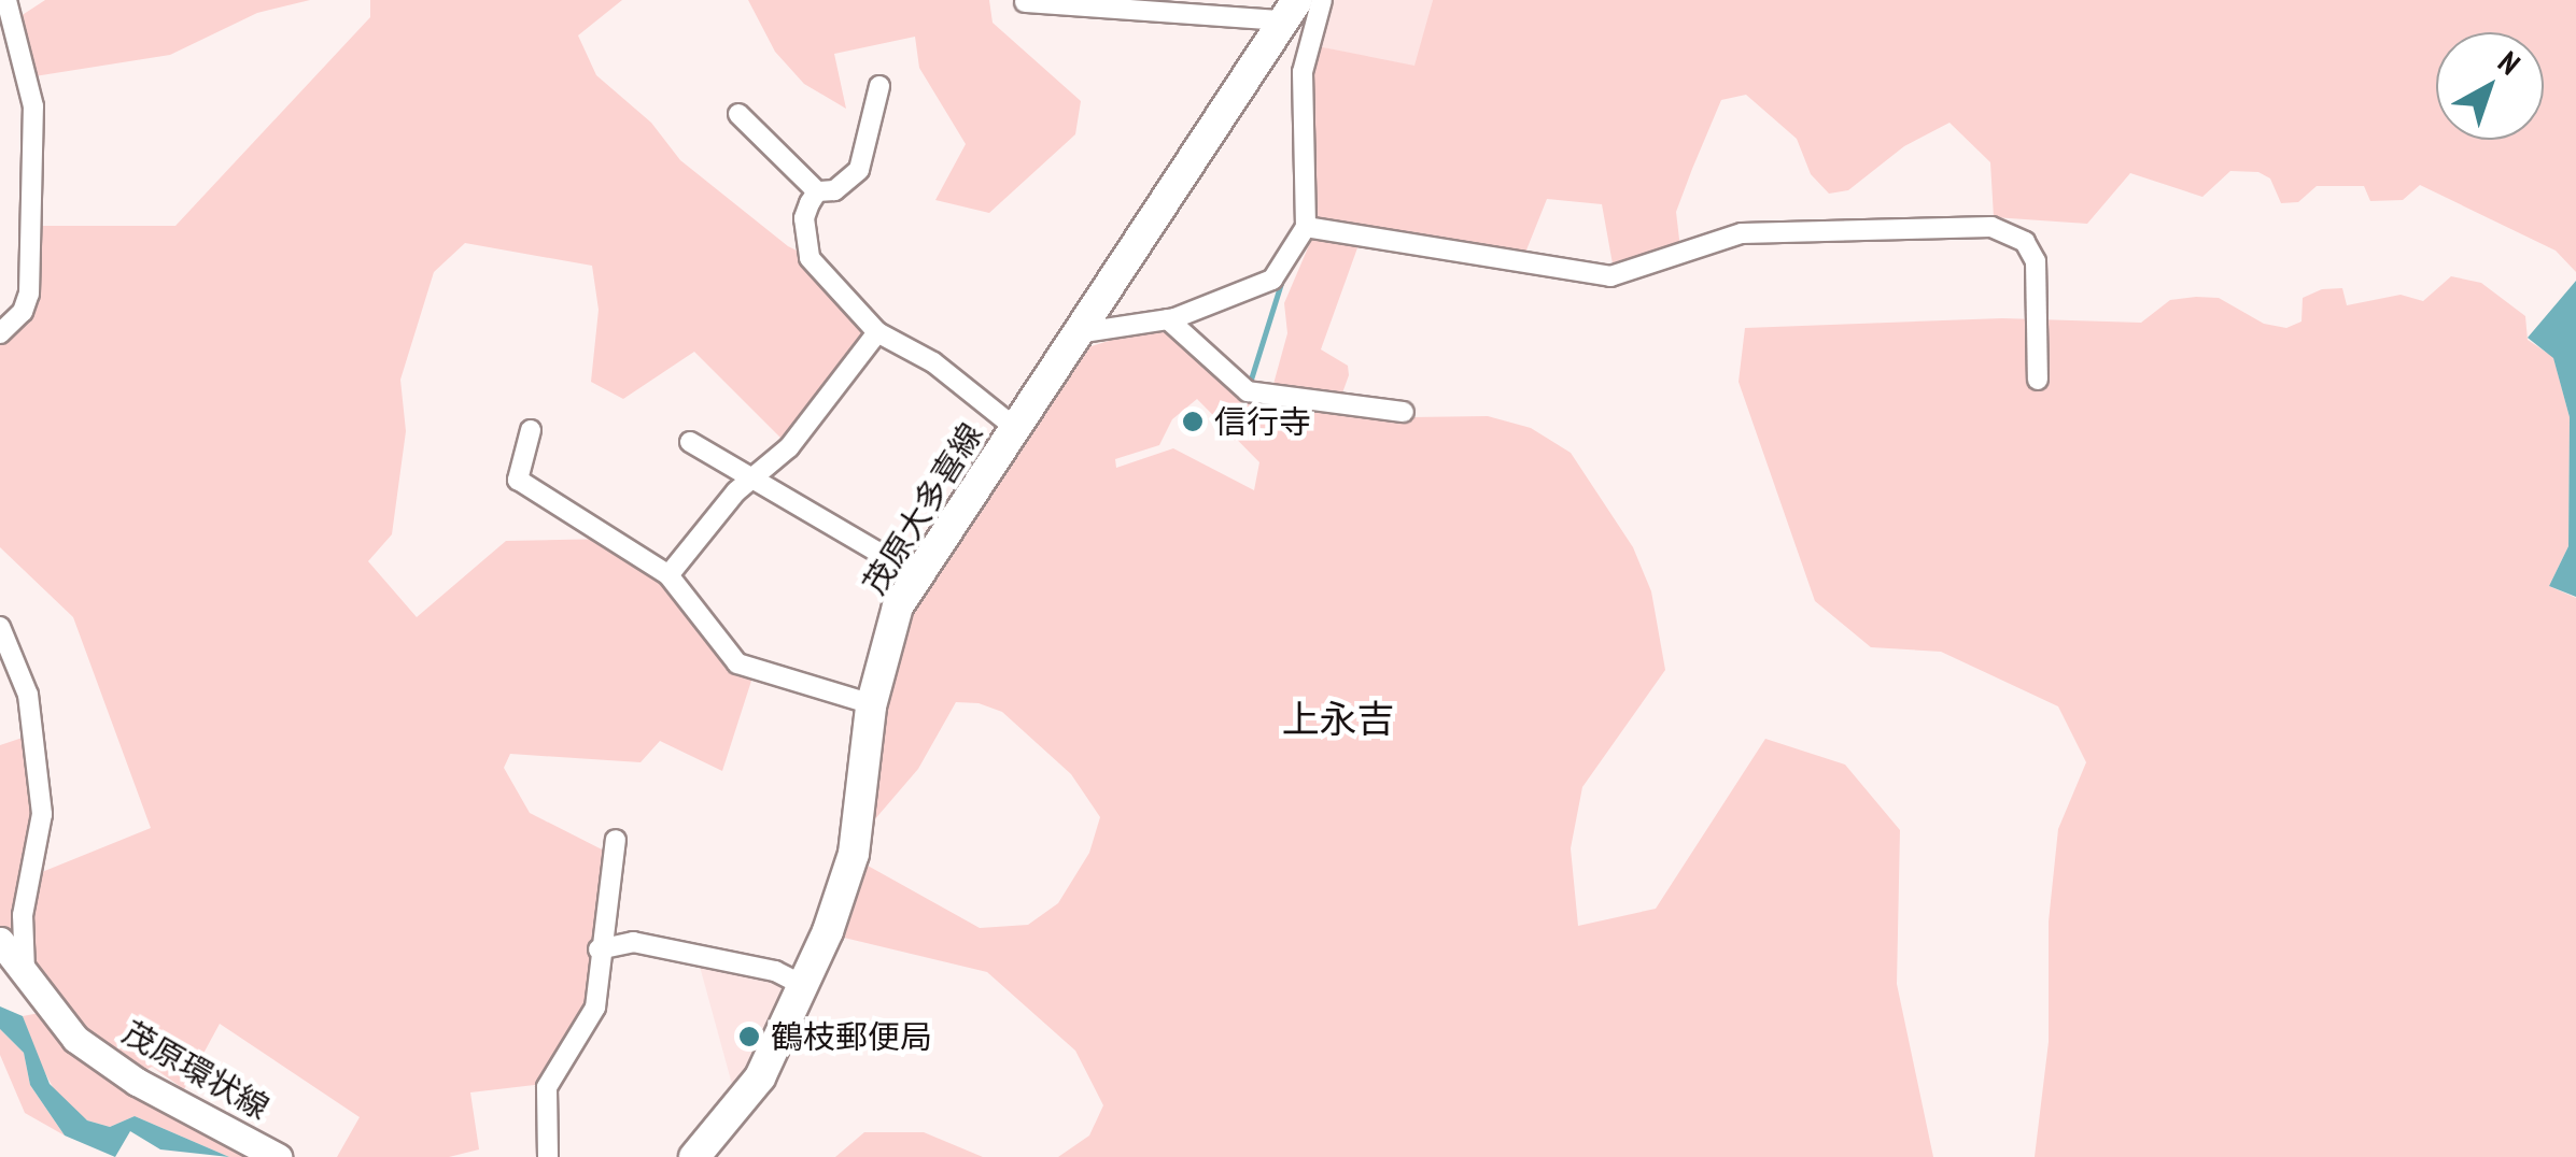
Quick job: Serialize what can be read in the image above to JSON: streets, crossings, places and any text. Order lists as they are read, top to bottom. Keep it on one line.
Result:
{"streets":{"main road":["茂原大多喜線","茂原環状線"]},"districts":["上永吉"],"places":["信行寺","鶴枝郵便局"],"north":"top right"}
